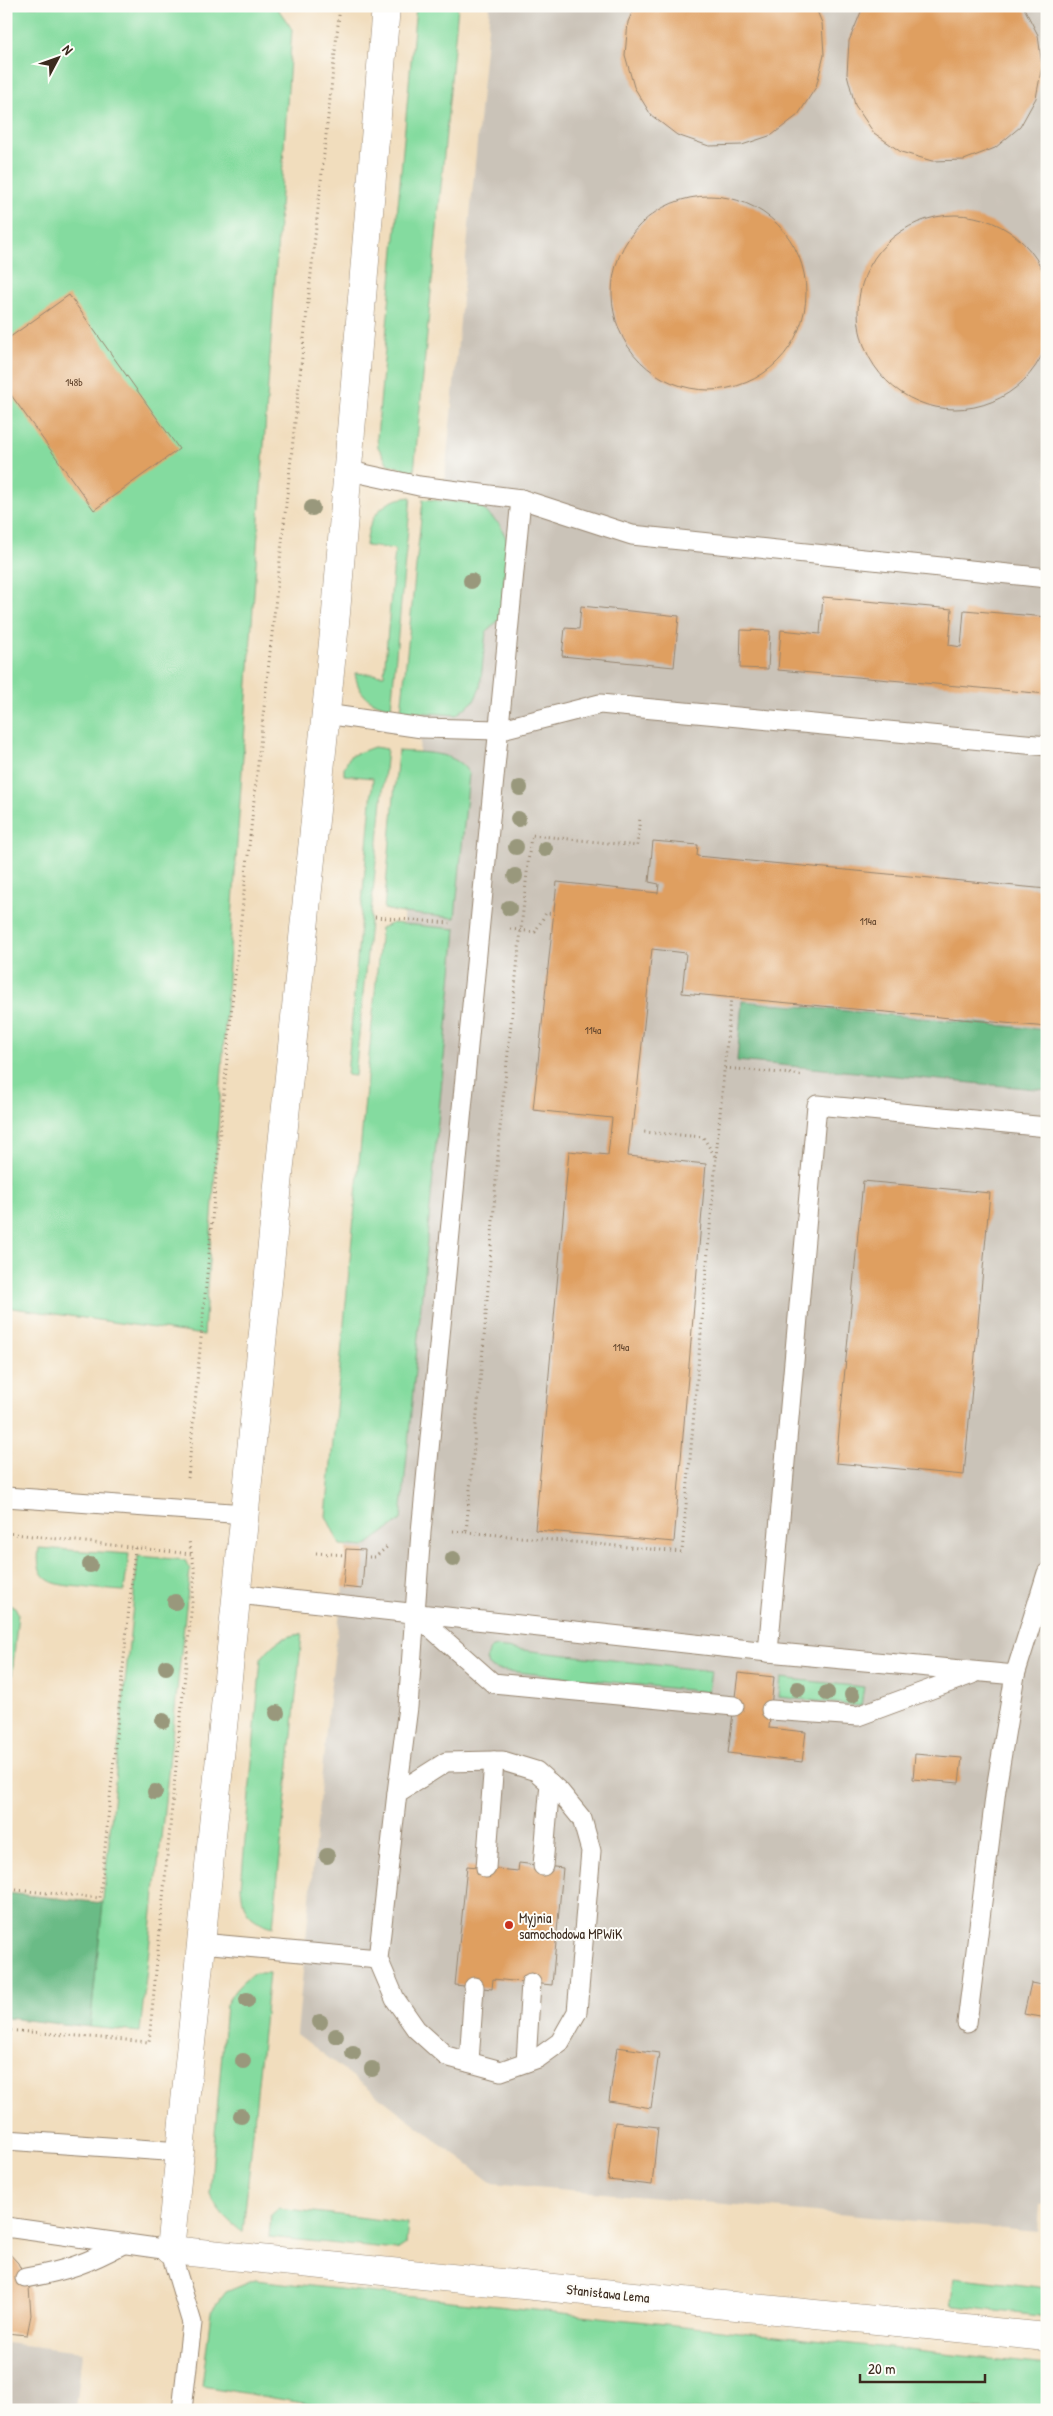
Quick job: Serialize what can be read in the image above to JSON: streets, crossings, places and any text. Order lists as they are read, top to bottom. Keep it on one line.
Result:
{"streets":{"street":["Stanisława Lema"]},"places":["Myjnia samochodowa MPWiK"],"house_numbers":["148b","114a","114a","114a"],"scale_bar":"20 m","north":"top right"}
